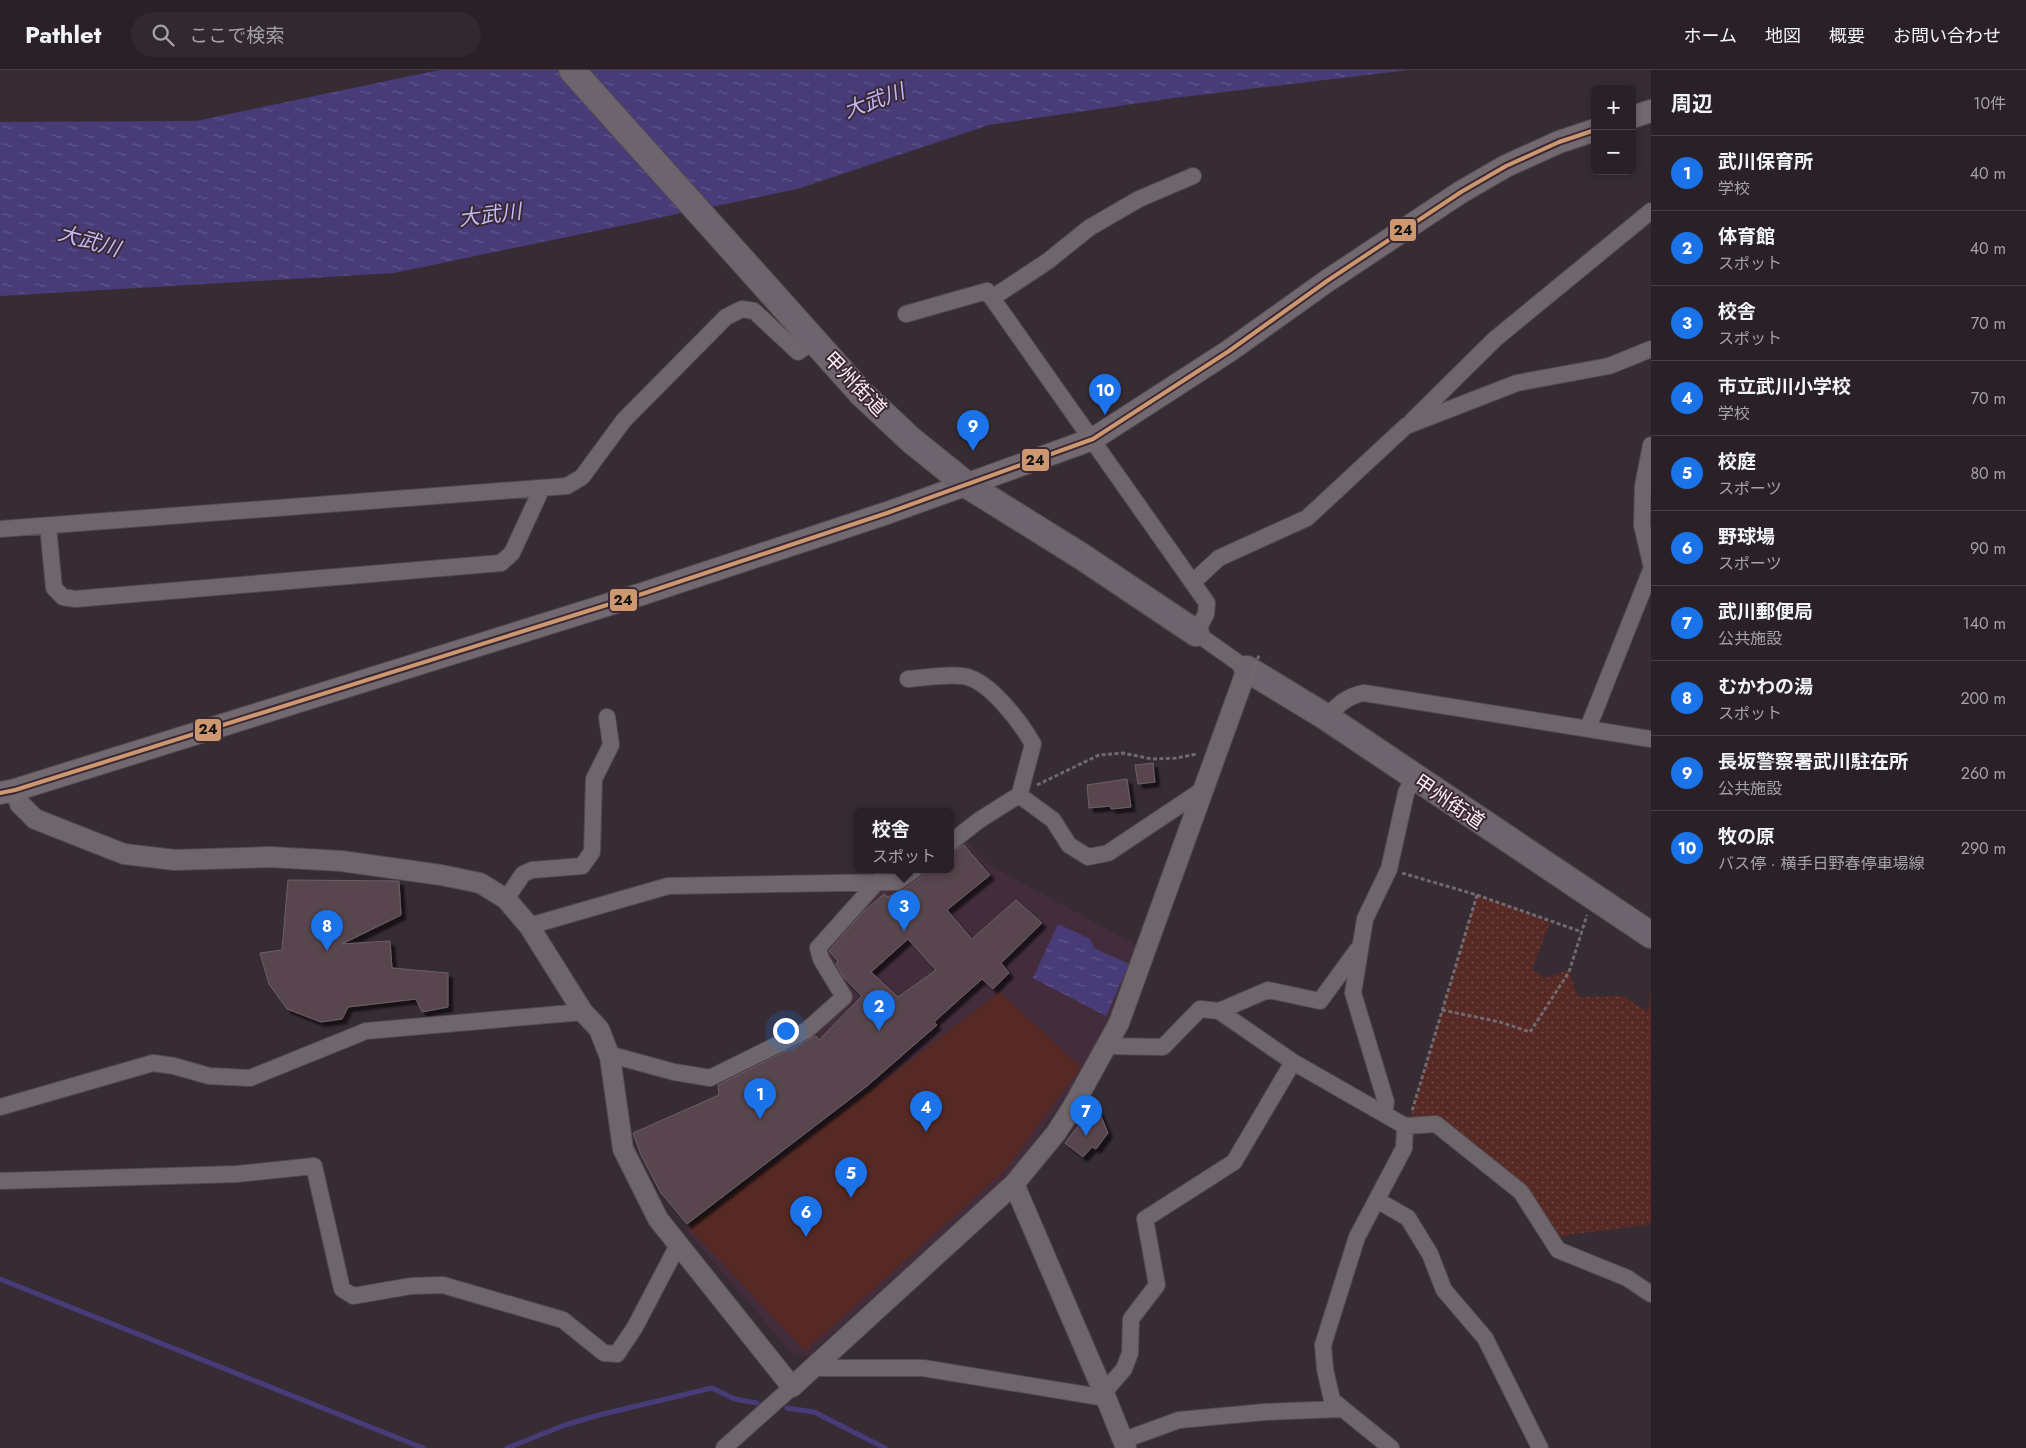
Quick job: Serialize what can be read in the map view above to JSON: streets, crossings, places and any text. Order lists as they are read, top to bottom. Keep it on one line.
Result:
{"streets":{"highway":["甲州街道"]},"water":["大武川"],"lines":["transit line 24"],"page":{"header":"Pathlet","search":"ここで検索","nav":["ホーム","地図","概要","お問い合わせ"],"heading":["周辺","10件"],"map_buttons":["+","−"],"list":[{"mark":"1","name":"武川保育所","note":"学校","value":"40 m"},{"mark":"2","name":"体育館","note":"スポット","value":"40 m"},{"mark":"3","name":"校舎","note":"スポット","value":"70 m"},{"mark":"4","name":"市立武川小学校","note":"学校","value":"70 m"},{"mark":"5","name":"校庭","note":"スポーツ","value":"80 m"},{"mark":"6","name":"野球場","note":"スポーツ","value":"90 m"},{"mark":"7","name":"武川郵便局","note":"公共施設","value":"140 m"},{"mark":"8","name":"むかわの湯","note":"スポット","value":"200 m"},{"mark":"9","name":"長坂警察署武川駐在所","note":"公共施設","value":"260 m"},{"mark":"10","name":"牧の原","note":"バス停 · 横手日野春停車場線","value":"290 m"}],"pins":["10","9","3","8","2","1","4","7","5","6"],"popup":["校舎","スポット"]}}
